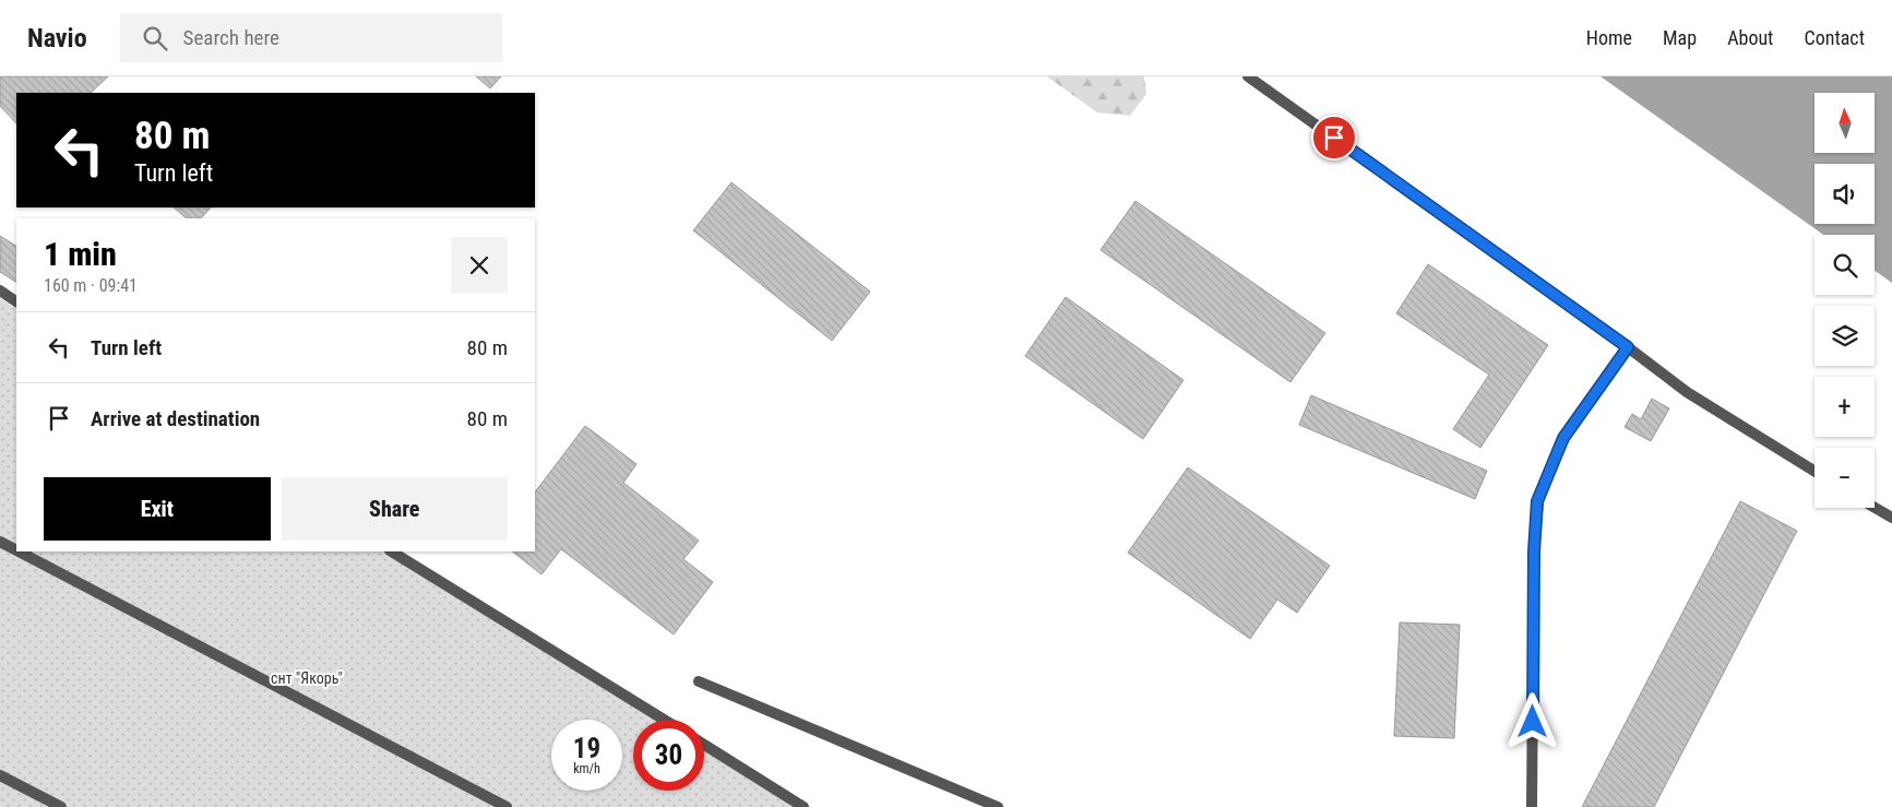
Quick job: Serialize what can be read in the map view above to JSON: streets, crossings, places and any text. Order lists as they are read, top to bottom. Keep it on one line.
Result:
{"parks":["снт \"Якорь\""],"north":"top","page":{"header":"Navio","search":"Search here","nav":["Home","Map","About","Contact"],"map_buttons":["+","−"],"turn":["80 m","Turn left"],"heading":["1 min","160 m · 09:41"],"list":[{"name":"Turn left","value":"80 m"},{"name":"Arrive at destination","value":"80 m"}],"buttons":["Exit","Share"],"speed":"19 km/h","limit":"30"}}
